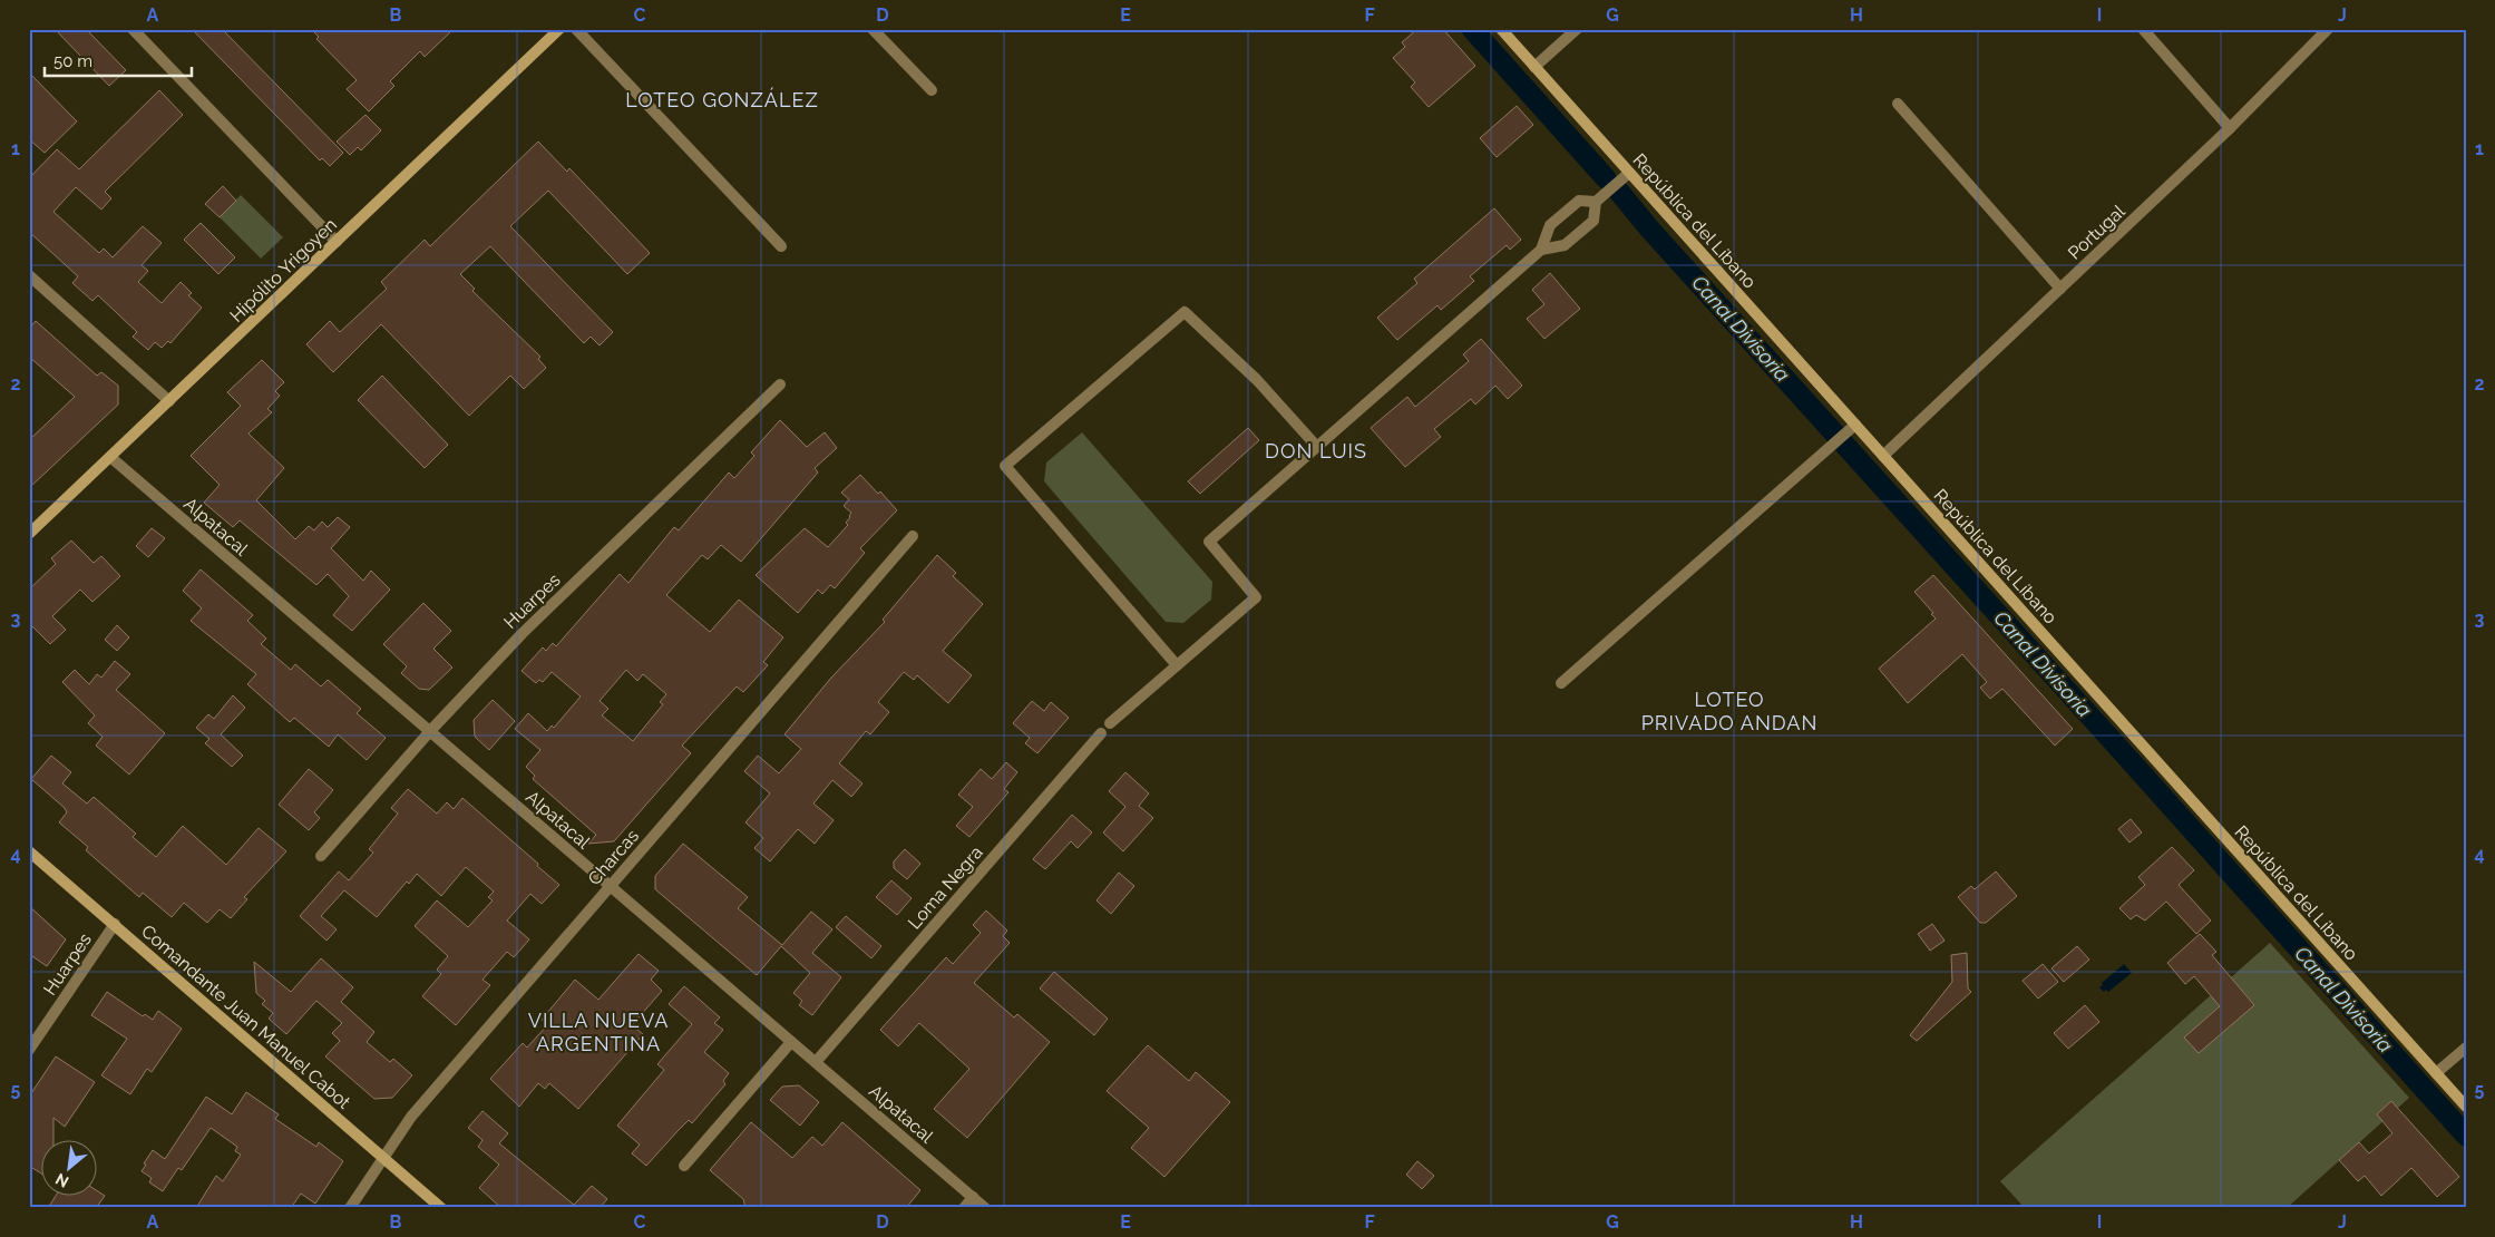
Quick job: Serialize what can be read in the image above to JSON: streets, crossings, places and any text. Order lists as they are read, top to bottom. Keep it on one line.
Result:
{"streets":{"main road":["República del Líbano","Hipólito Yrigoyen","Comandante Juan Manuel Cabot"],"street":["Portugal","Alpatacal","Huarpes","Charcas","Loma Negra"]},"crossings":[["República del Líbano","Portugal"],["Hipólito Yrigoyen","Alpatacal"],["Alpatacal","Huarpes"],["Alpatacal","Charcas"],["Alpatacal","Loma Negra"],["Huarpes","Comandante Juan Manuel Cabot"],["Charcas","Comandante Juan Manuel Cabot"]],"districts":["LOTEO GONZÁLEZ","DON LUIS","LOTEO PRIVADO ANDAN","VILLA NUEVA ARGENTINA"],"water":["Canal Divisoria"],"scale_bar":"50 m","north":"bottom left","grid":{"columns":["A","B","C","D","E","F","G","H","I","J"],"rows":["1","2","3","4","5"]}}
